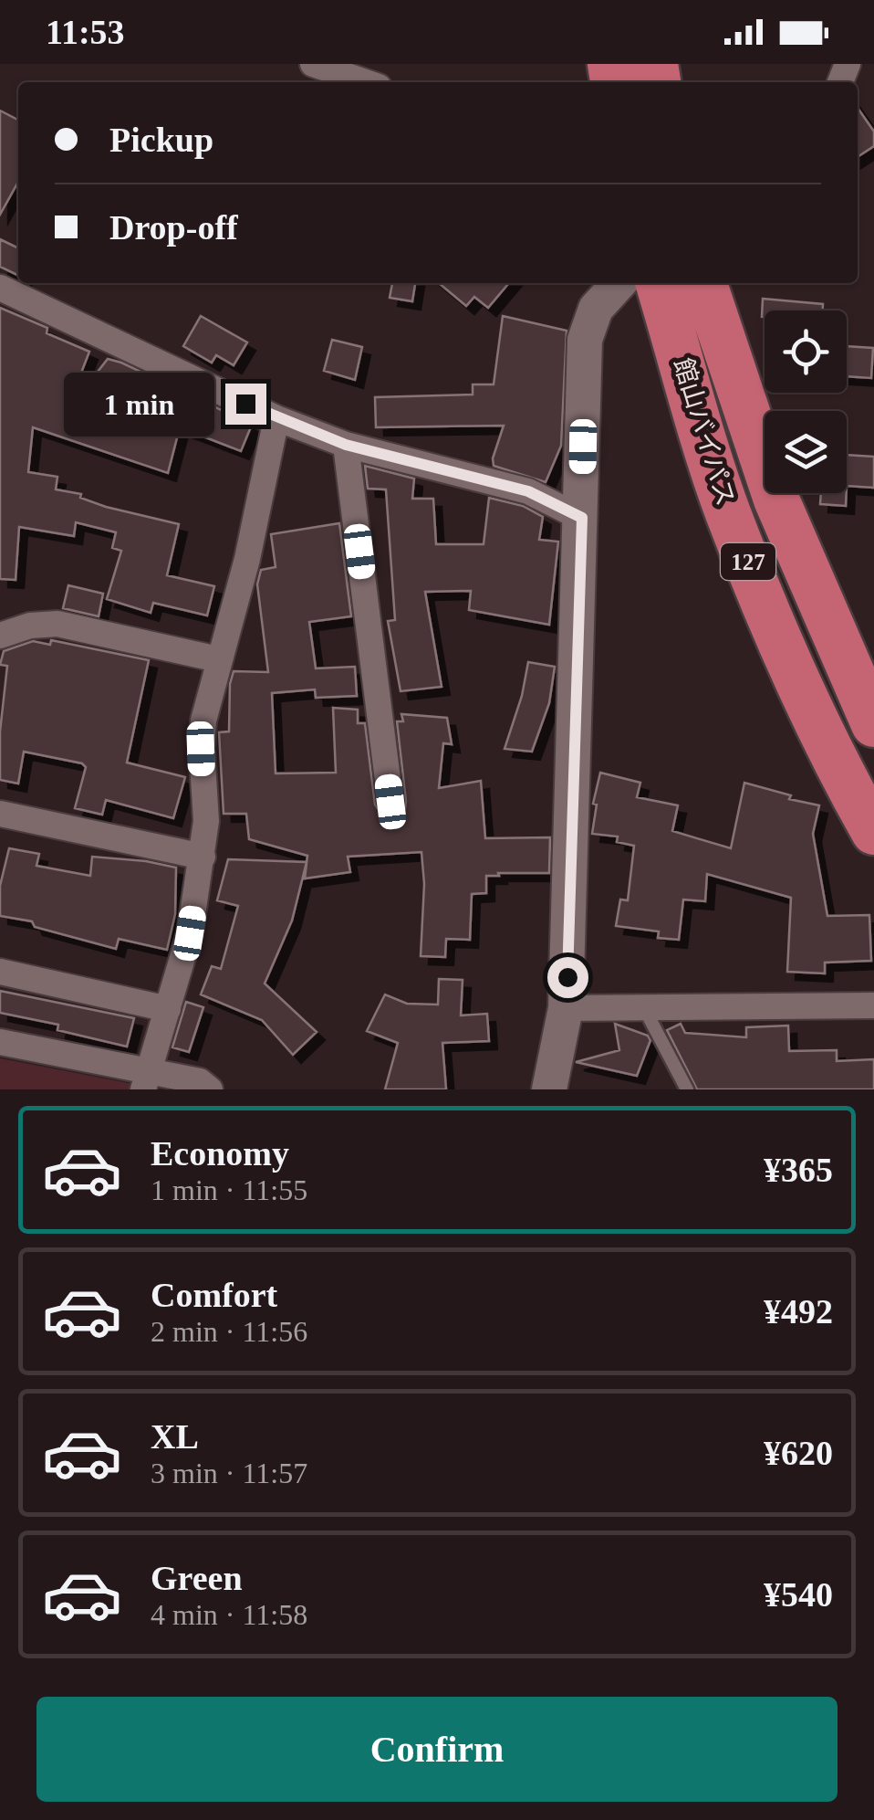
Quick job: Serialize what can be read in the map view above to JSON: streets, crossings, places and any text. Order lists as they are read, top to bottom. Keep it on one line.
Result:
{"streets":{"highway":["館山バイパス","127"]},"page":{"status":"11:53","banner":["Pickup","Drop-off"],"bubble":"1 min","list":[{"name":"Economy","note":"1 min · 11:55","value":"¥365"},{"name":"Comfort","note":"2 min · 11:56","value":"¥492"},{"name":"XL","note":"3 min · 11:57","value":"¥620"},{"name":"Green","note":"4 min · 11:58","value":"¥540"}],"buttons":"Confirm"}}
